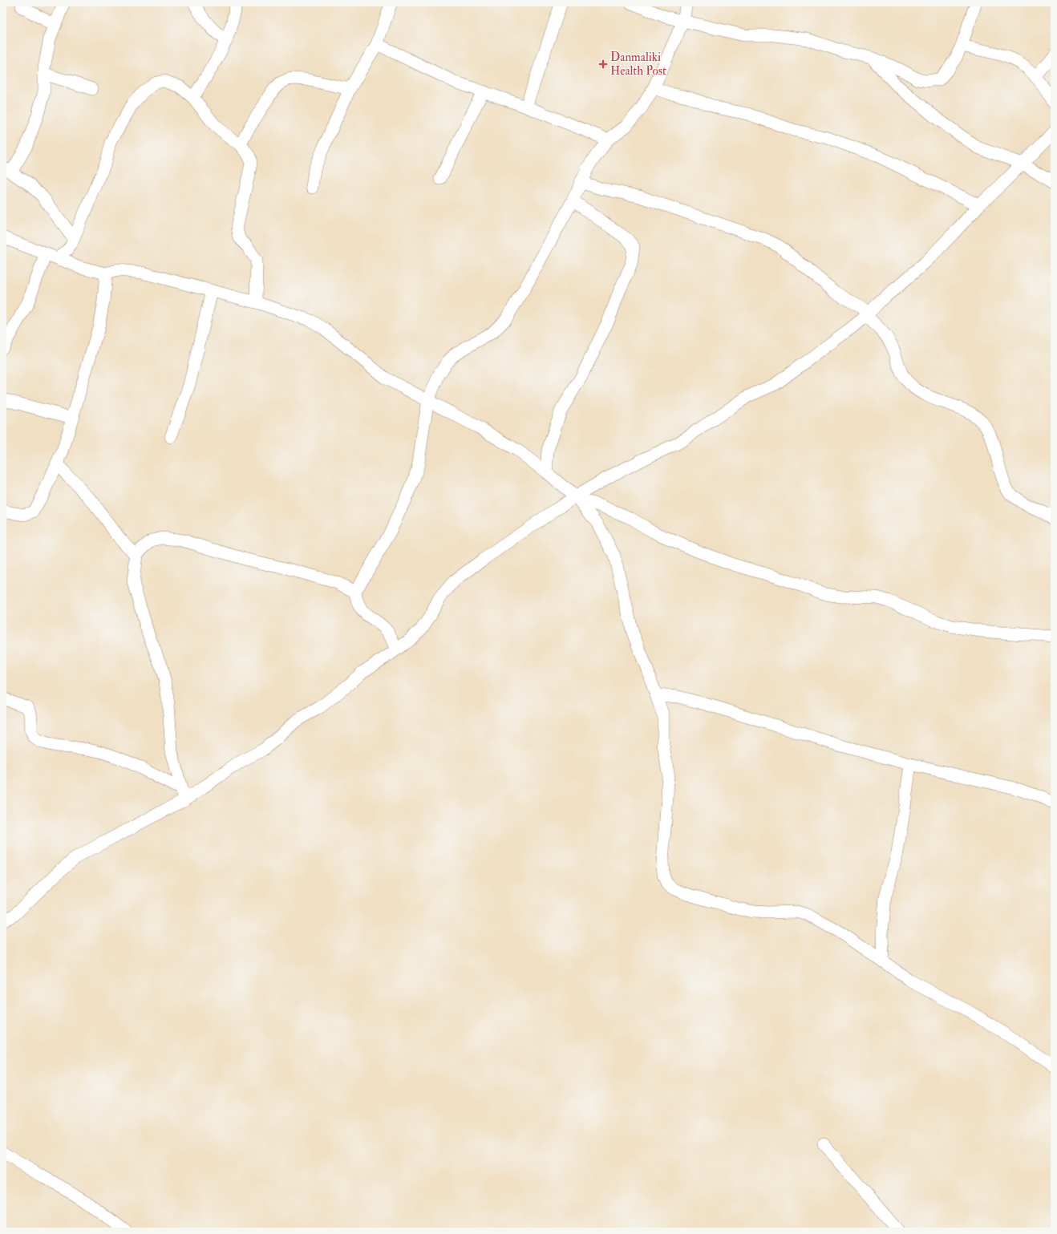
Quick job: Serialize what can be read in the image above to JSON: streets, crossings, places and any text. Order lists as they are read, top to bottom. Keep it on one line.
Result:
{"places":{"health":["Danmaliki Health Post"]}}
